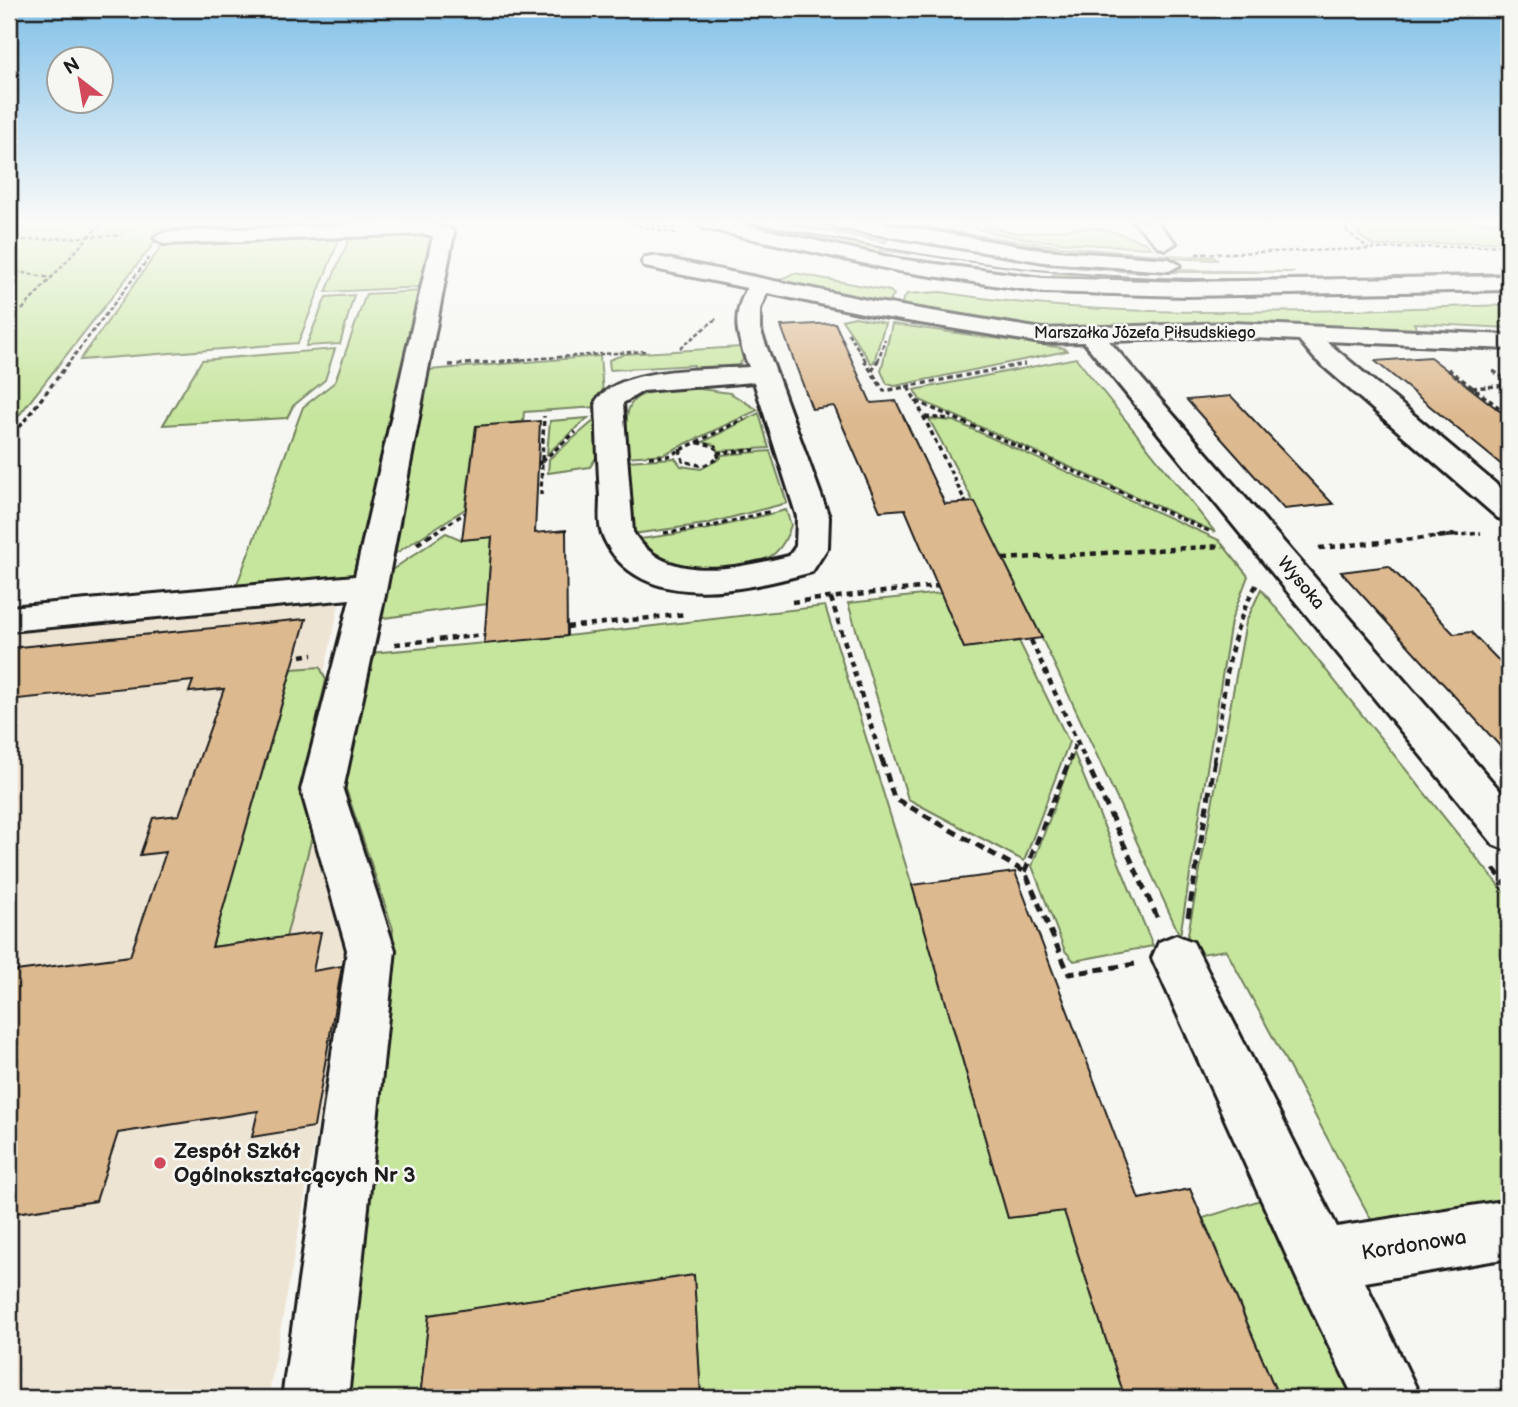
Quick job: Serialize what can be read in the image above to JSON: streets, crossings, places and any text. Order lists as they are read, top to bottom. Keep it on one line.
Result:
{"streets":{"street":["Marszałka Józefa Piłsudskiego","Wysoka","Kordonowa"]},"crossings":[["Marszałka Józefa Piłsudskiego","Wysoka"]],"places":["Zespół Szkół Ogólnokształcących Nr 3"],"north":"top left"}
